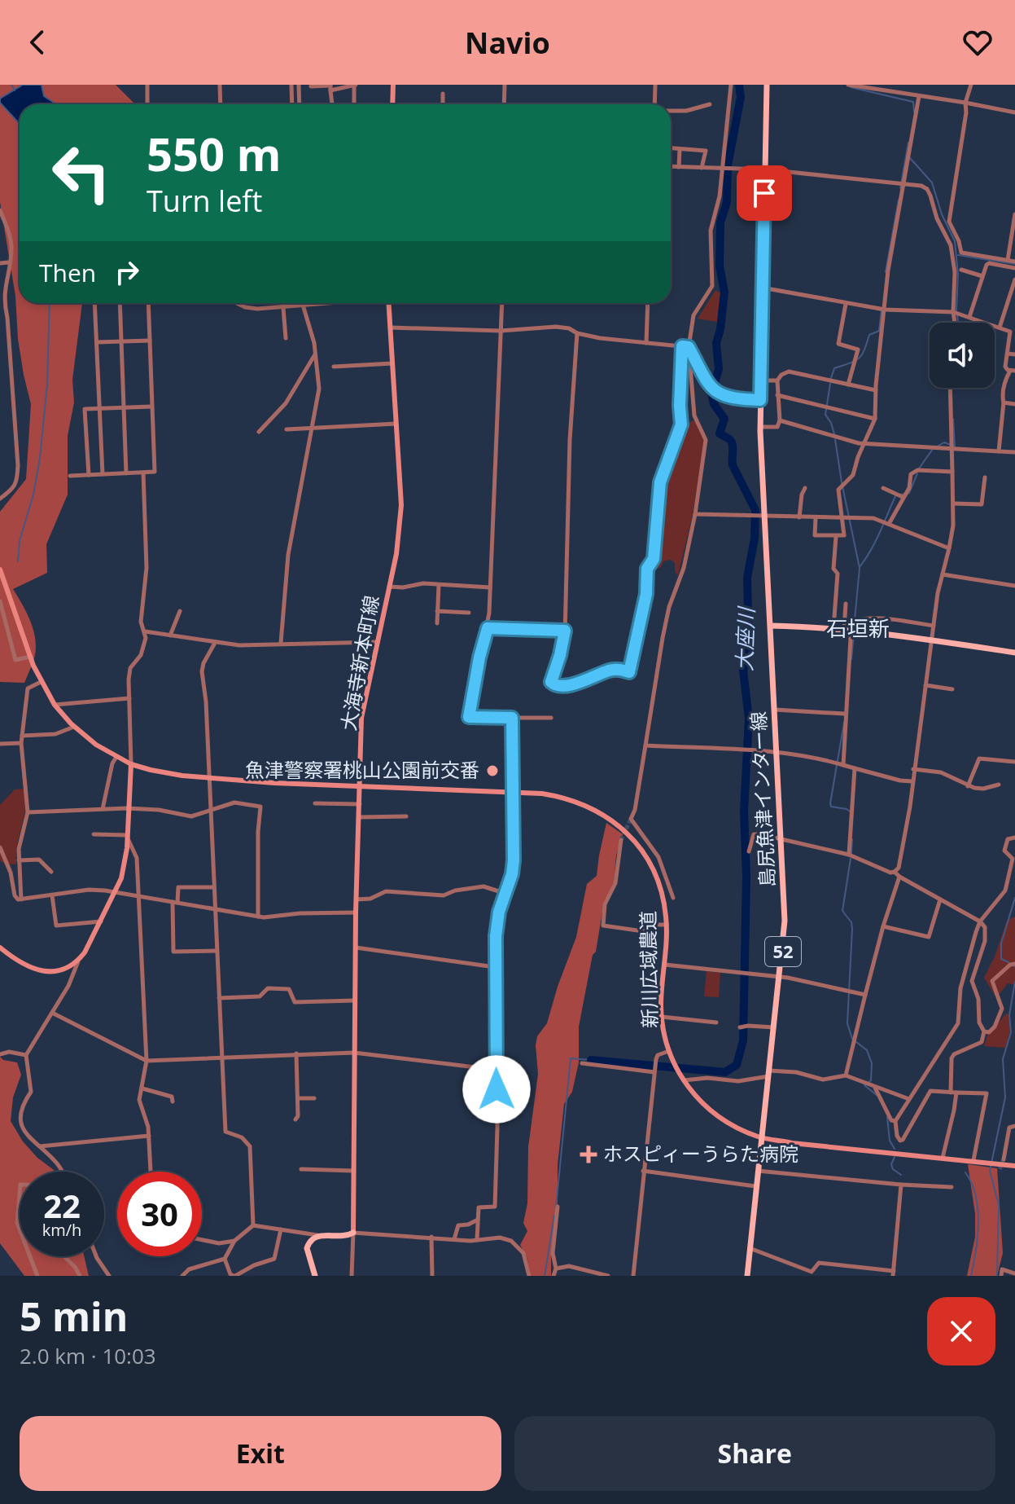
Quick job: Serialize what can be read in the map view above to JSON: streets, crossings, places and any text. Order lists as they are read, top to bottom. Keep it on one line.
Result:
{"streets":{"main road":["島尻魚津インター線","52"],"street":["大海寺新本町線","新川広域農道"]},"crossings":[["大海寺新本町線","新川広域農道"],["島尻魚津インター線","新川広域農道"]],"districts":["石垣新"],"water":["大座川"],"places":{"other":["魚津警察署桃山公園前交番"],"health":["ホスピィーうらた病院"]},"page":{"header":"Navio","turn":["550 m","Turn left"],"then":"Then","speed":"22 km/h","limit":"30","heading":["5 min","2.0 km · 10:03"],"buttons":["Exit","Share"]}}
